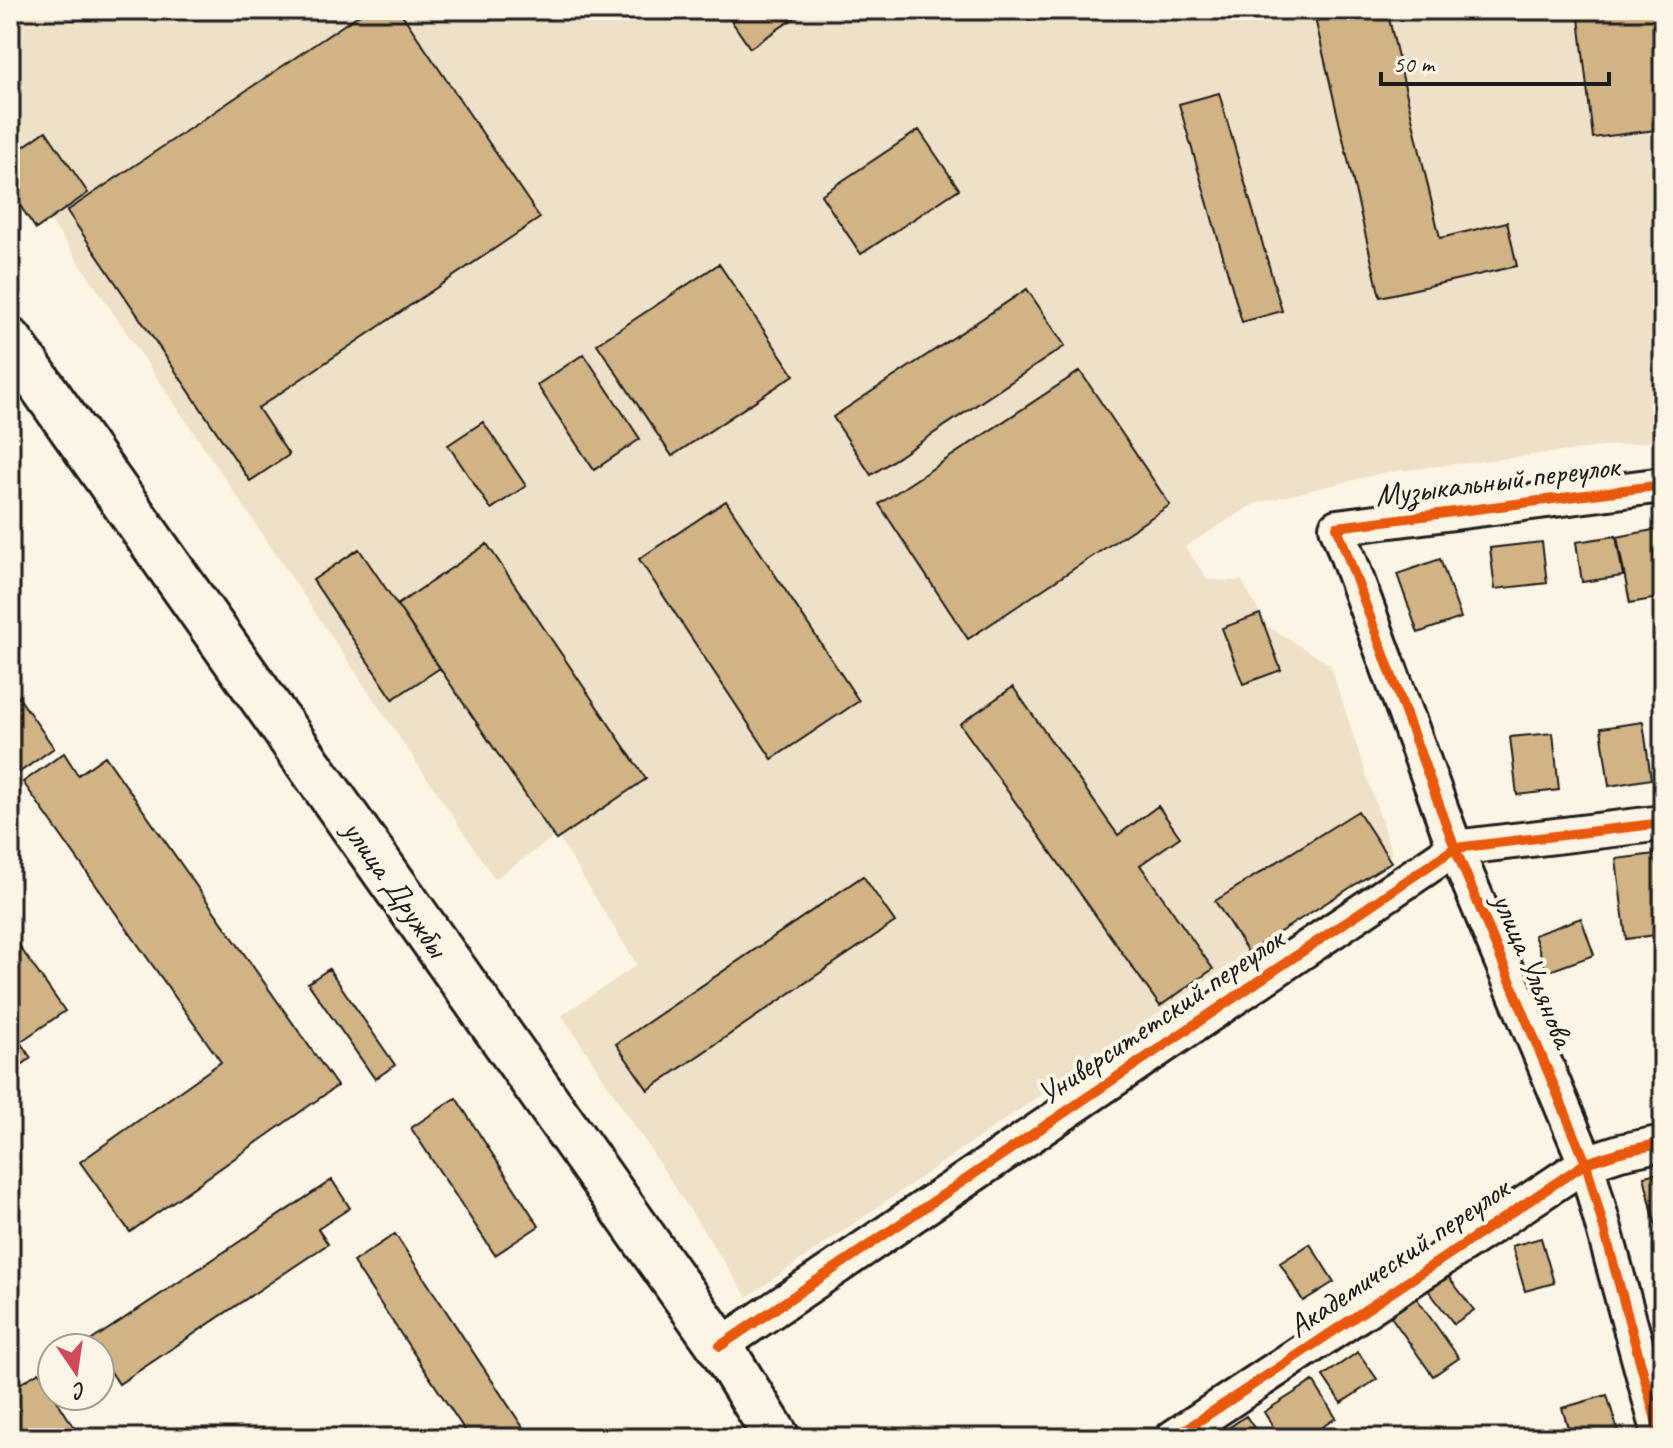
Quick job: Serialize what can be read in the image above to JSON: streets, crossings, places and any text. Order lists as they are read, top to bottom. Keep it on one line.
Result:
{"streets":{"main road":["улица Дружбы"],"street":["Музыкальный переулок","улица Ульянова","Университетский переулок","Академический переулок"]},"crossings":[["Музыкальный переулок","улица Ульянова"],["улица Дружбы","Университетский переулок"],["улица Ульянова","Университетский переулок"],["улица Ульянова","Академический переулок"]],"scale_bar":"50 m","north":"bottom"}
